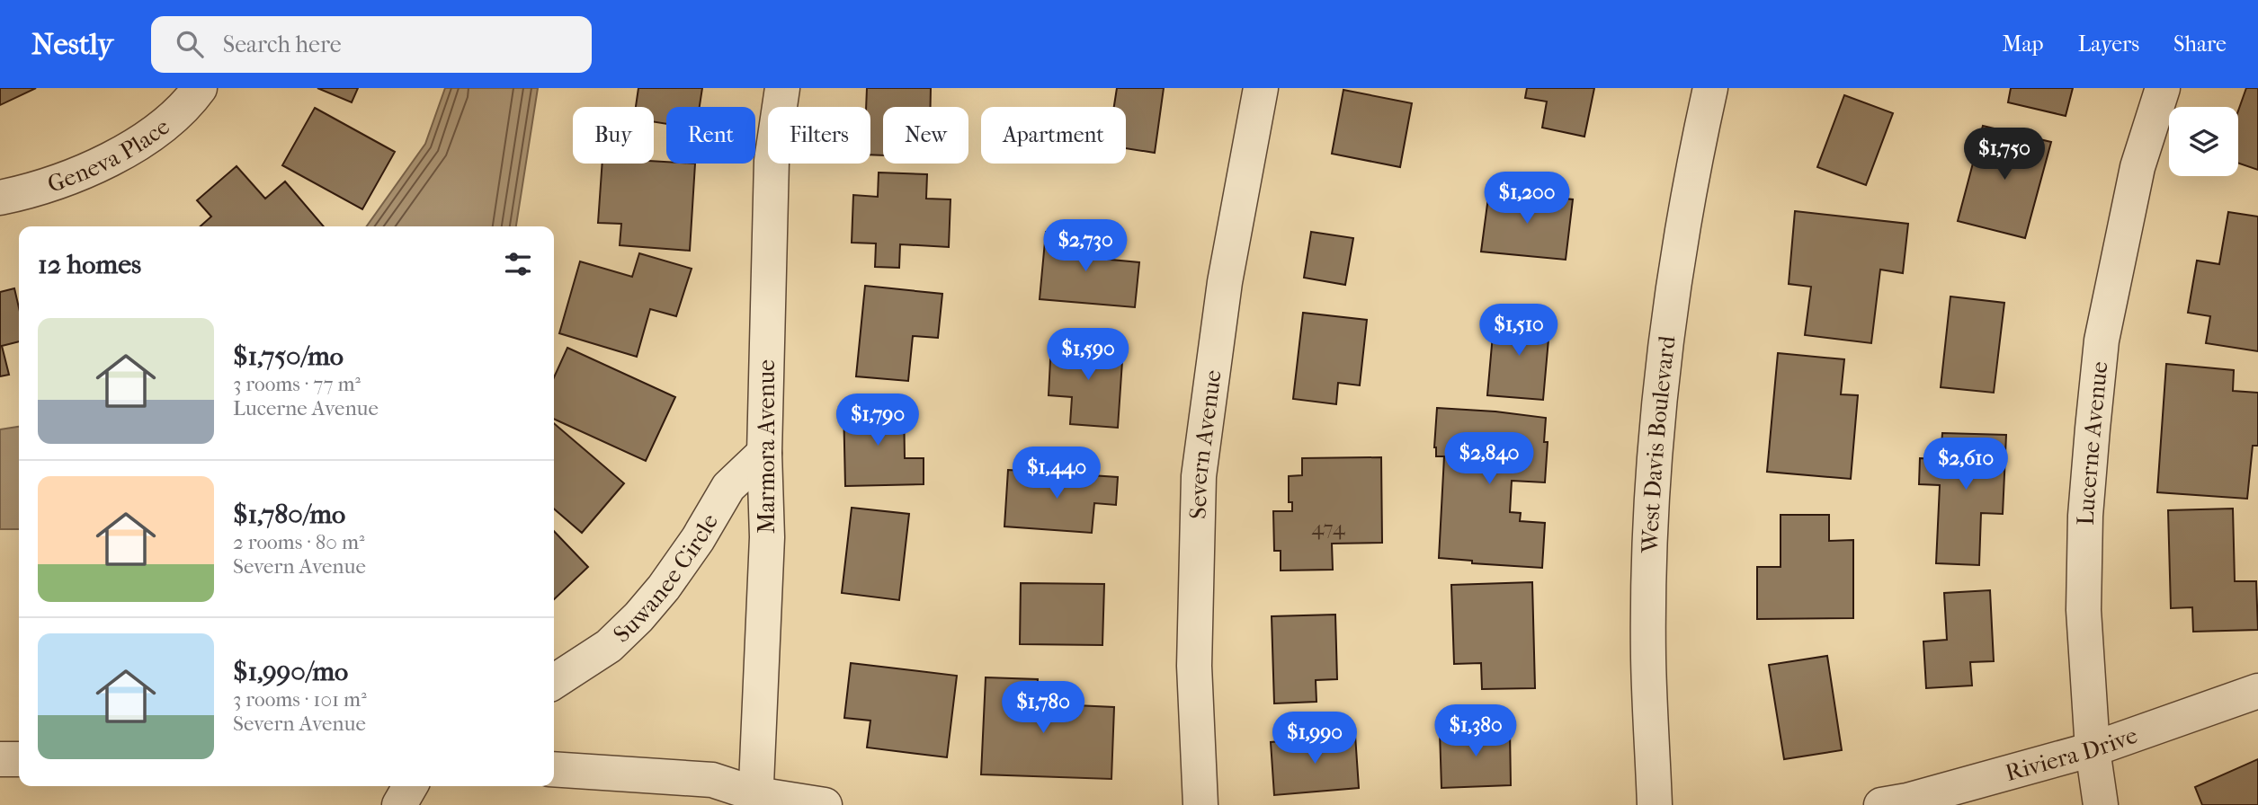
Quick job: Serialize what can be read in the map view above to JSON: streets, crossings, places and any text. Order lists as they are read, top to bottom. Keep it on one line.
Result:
{"streets":{"street":["Geneva Place","Lucerne Avenue","Severn Avenue","West Davis Boulevard","Marmora Avenue","Suwanee Circle","Riviera Drive"]},"crossings":[["Lucerne Avenue","Riviera Drive"],["Marmora Avenue","Suwanee Circle"]],"house_numbers":["474"],"page":{"header":"Nestly","search":"Search here","nav":["Map","Layers","Share"],"chip":["Buy","Rent","Filters","New","Apartment"],"price":["$1,750","$1,200","$2,730","$1,510","$1,590","$1,790","$2,840","$2,610","$1,440","$1,780","$1,380","$1,990"],"heading":"12 homes","list":[{"name":"$1,750/mo","note":"3 rooms · 77 m² · Lucerne Avenue"},{"name":"$1,780/mo","note":"2 rooms · 80 m² · Severn Avenue"},{"name":"$1,990/mo","note":"3 rooms · 101 m² · Severn Avenue"}]}}
